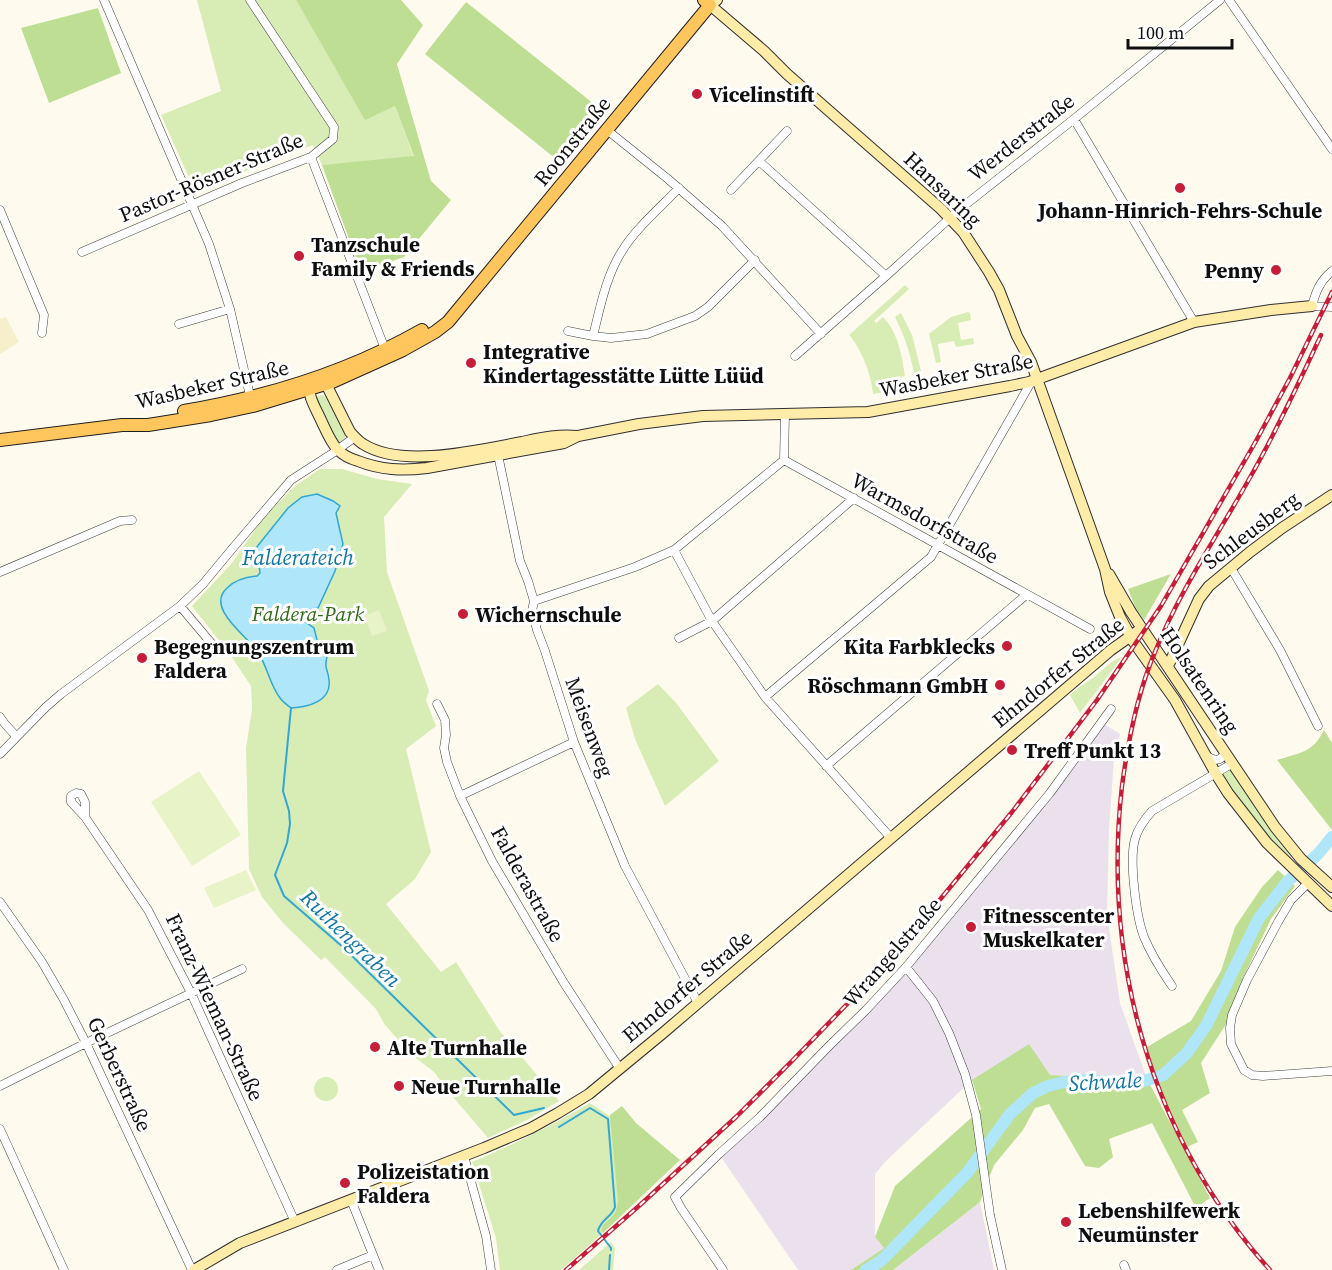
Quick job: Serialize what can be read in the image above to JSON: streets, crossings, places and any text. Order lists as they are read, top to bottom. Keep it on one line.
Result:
{"streets":{"main road":["Roonstraße","Wasbeker Straße"],"street":["Werderstraße","Pastor-Rösner-Straße","Hansaring","Warmsdorfstraße","Schleusberg","Ehndorfer Straße","Holsatenring","Meisenweg","Falderastraße","Wrangelstraße","Franz-Wieman-Straße","Gerberstraße"]},"crossings":[["Werderstraße","Hansaring"],["Roonstraße","Hansaring"],["Roonstraße","Wasbeker Straße"],["Hansaring","Wasbeker Straße"],["Hansaring","Ehndorfer Straße"],["Hansaring","Holsatenring"],["Wasbeker Straße","Meisenweg"],["Schleusberg","Holsatenring"],["Ehndorfer Straße","Holsatenring"],["Ehndorfer Straße","Meisenweg"],["Ehndorfer Straße","Falderastraße"],["Ehndorfer Straße","Franz-Wieman-Straße"],["Ehndorfer Straße","Gerberstraße"]],"water":["Falderateich","Ruthengraben","Schwale"],"parks":["Faldera-Park"],"places":["Vicelinstift","Johann-Hinrich-Fehrs-Schule","Tanzschule Family & Friends","Penny","Integrative Kindertagesstätte Lütte Lüüd","Wichernschule","Kita Farbklecks","Begegnungszentrum Faldera","Röschmann GmbH","Treff Punkt 13","Fitnesscenter Muskelkater","Alte Turnhalle","Neue Turnhalle","Polizeistation Faldera","Lebenshilfewerk Neumünster"],"scale_bar":"100 m"}
